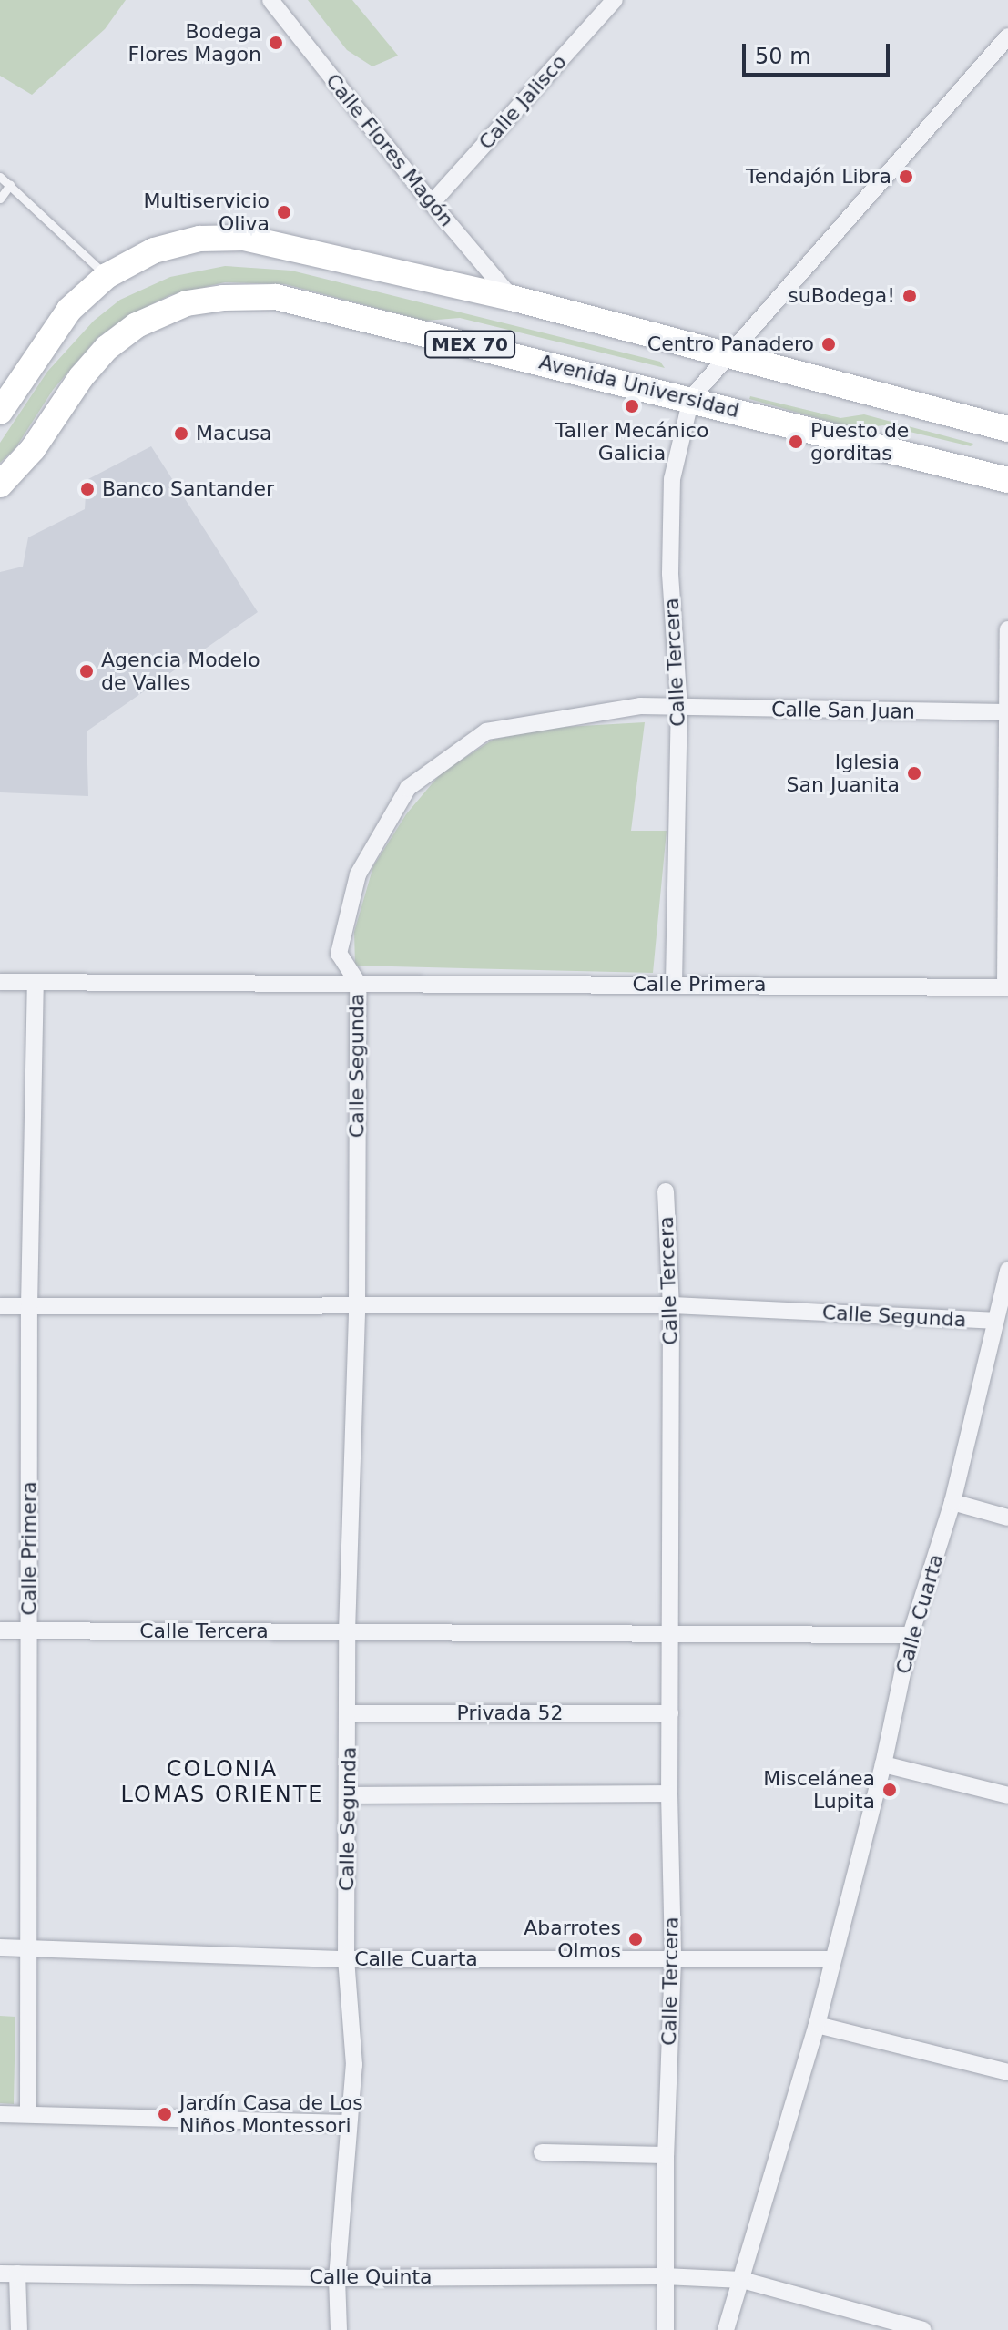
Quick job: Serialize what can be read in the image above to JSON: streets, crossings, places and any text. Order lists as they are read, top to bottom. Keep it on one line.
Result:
{"streets":{"main road":["MEX 70","Avenida Universidad"],"street":["Calle Jalisco","Calle Flores Magón","Calle Tercera","Calle San Juan","Calle Primera","Calle Segunda","Calle Cuarta","Privada 52","Calle Quinta"]},"crossings":[["Calle Jalisco","Calle Flores Magón"],["Calle Flores Magón","MEX 70"],["MEX 70","Calle Tercera"],["Avenida Universidad","Calle Tercera"],["Calle Tercera","Calle San Juan"],["Calle Tercera","Calle Primera"],["Calle Tercera","Calle Segunda"],["Calle Tercera","Calle Cuarta"],["Calle Tercera","Privada 52"],["Calle Tercera","Calle Quinta"],["Calle San Juan","Calle Primera"],["Calle San Juan","Calle Segunda"],["Calle Primera","Calle Segunda"],["Calle Primera","Calle Cuarta"],["Calle Segunda","Calle Cuarta"],["Calle Segunda","Privada 52"],["Calle Segunda","Calle Quinta"],["Calle Cuarta","Calle Quinta"]],"districts":["COLONIA LOMAS ORIENTE"],"places":["Bodega Flores Magon","Tendajón Libra","Multiservicio Oliva","suBodega!","Centro Panadero","Taller Mecánico Galicia","Macusa","Puesto de gorditas","Banco Santander","Agencia Modelo de Valles","Iglesia San Juanita","Miscelánea Lupita","Abarrotes Olmos","Jardín Casa de Los Niños Montessori"],"scale_bar":"50 m"}
